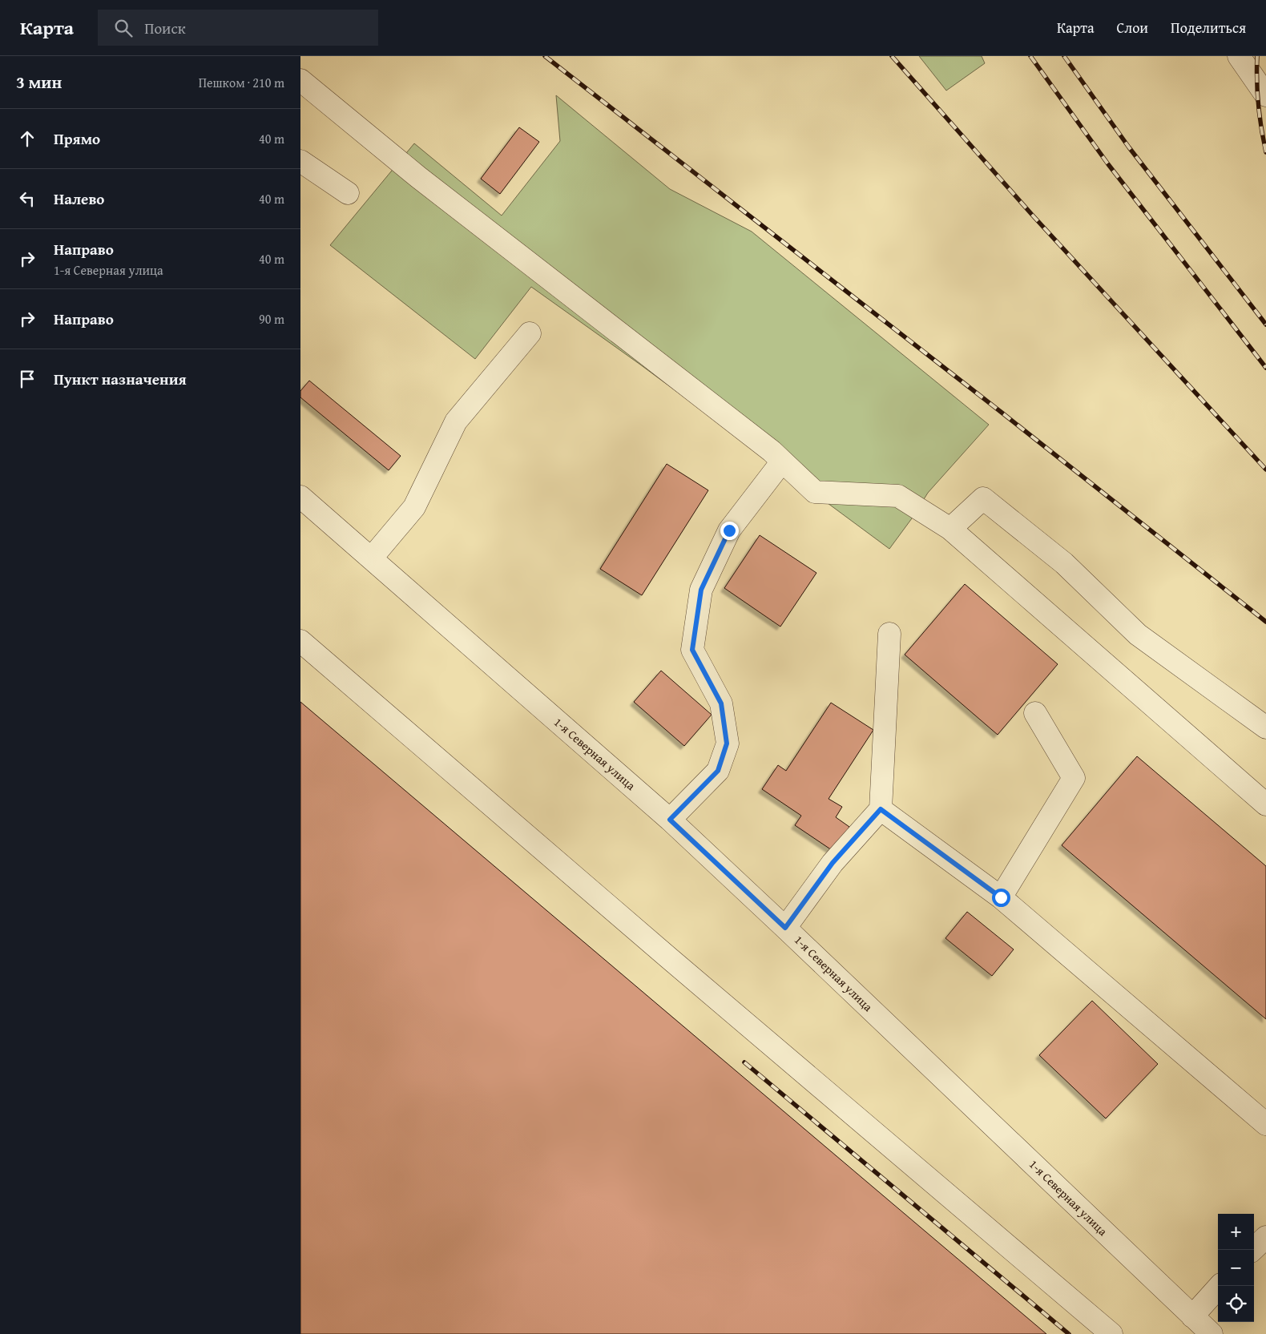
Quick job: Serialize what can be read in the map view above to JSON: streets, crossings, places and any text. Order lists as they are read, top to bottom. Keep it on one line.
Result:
{"streets":{"street":["1-я Северная улица"]},"page":{"header":"Карта","search":"Поиск","nav":["Карта","Слои","Поделиться"],"heading":["3 мин","Пешком · 210 m"],"list":[["Прямо","40 m"],["Налево","40 m"],["Направо","1-я Северная улица","40 m"],["Направо","90 m"],"Пункт назначения"],"map_buttons":["+","−"]}}
